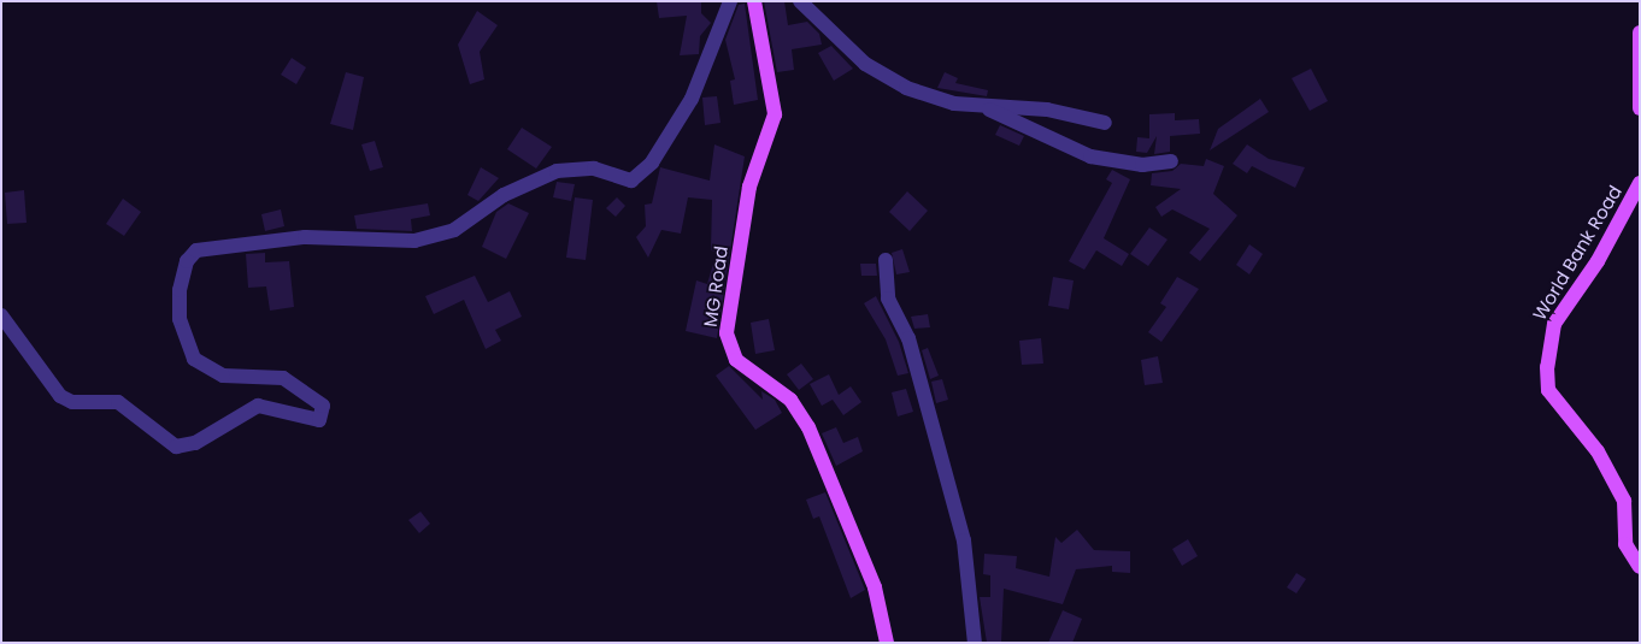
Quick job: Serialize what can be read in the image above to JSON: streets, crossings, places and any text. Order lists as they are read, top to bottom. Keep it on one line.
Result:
{"streets":{"main road":["World Bank Road","MG Road"]}}
